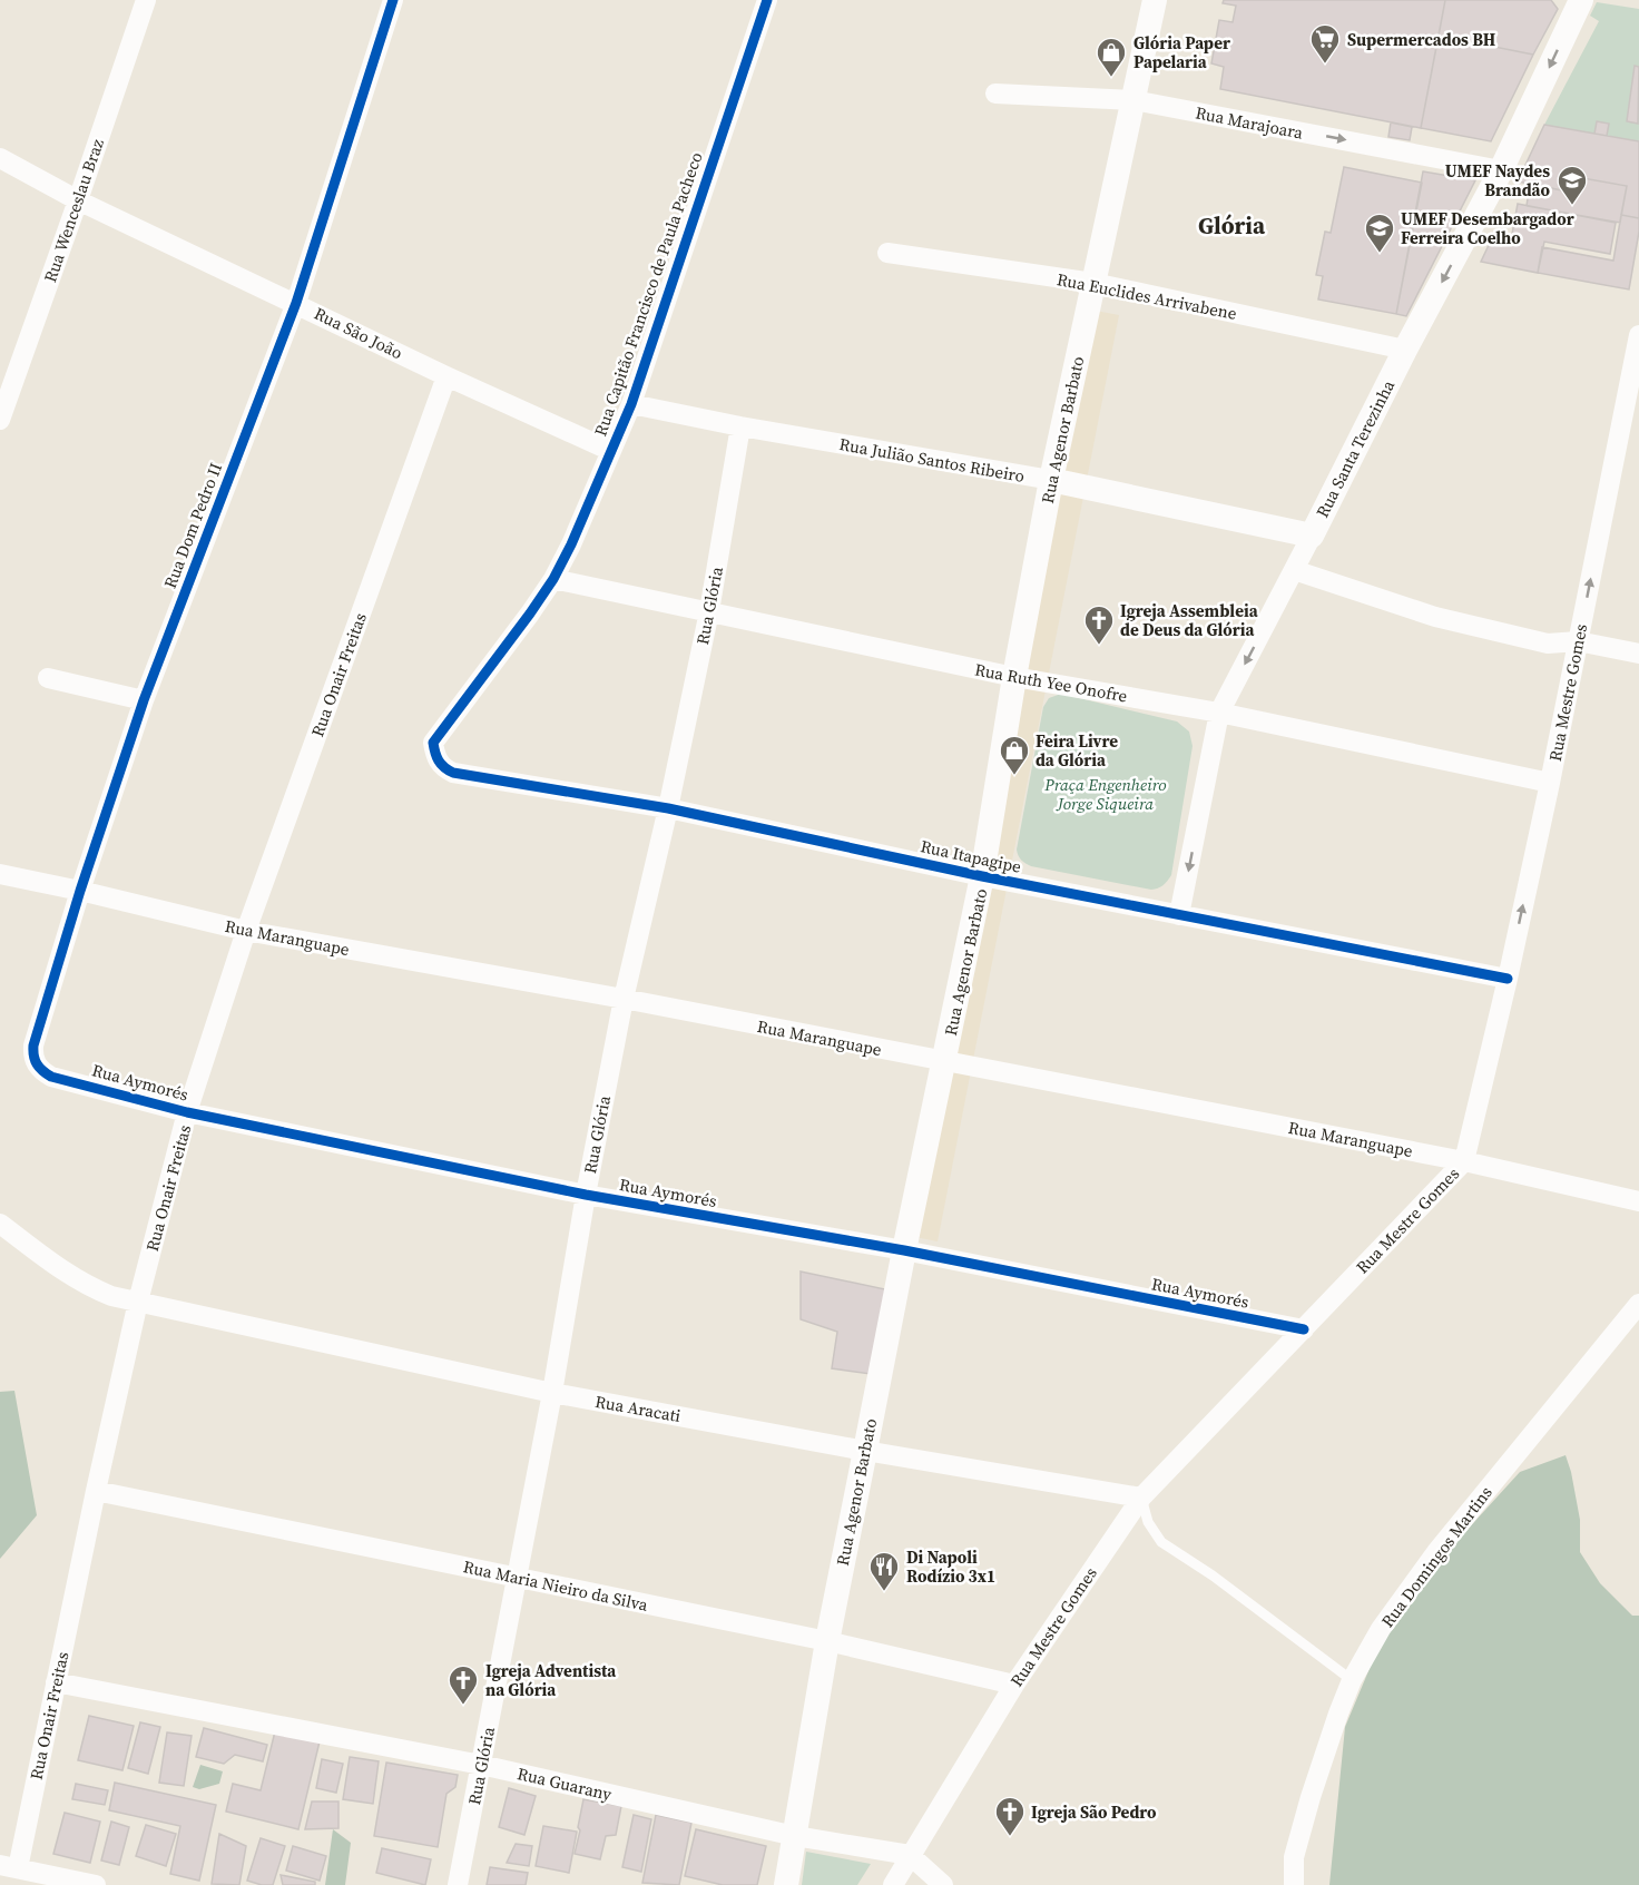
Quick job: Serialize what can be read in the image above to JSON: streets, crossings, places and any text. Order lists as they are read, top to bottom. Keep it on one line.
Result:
{"streets":{"street":["Rua Marajoara","Rua Wenceslau Braz","Rua Capitão Francisco de Paula Pacheco","Rua Euclides Arrivabene","Rua São João","Rua Agenor Barbato","Rua Santa Terezinha","Rua Julião Santos Ribeiro","Rua Dom Pedro II","Rua Glória","Rua Onair Freitas","Rua Ruth Yee Onofre","Rua Mestre Gomes","Rua Itapagipe","Rua Maranguape","Rua Aymorés","Rua Aracati","Rua Domingos Martins","Rua Maria Nieiro da Silva","Rua Guarany"]},"crossings":[["Rua Marajoara","Rua Agenor Barbato"],["Rua Marajoara","Rua Santa Terezinha"],["Rua Wenceslau Braz","Rua São João"],["Rua Capitão Francisco de Paula Pacheco","Rua São João"],["Rua Capitão Francisco de Paula Pacheco","Rua Julião Santos Ribeiro"],["Rua Capitão Francisco de Paula Pacheco","Rua Ruth Yee Onofre"],["Rua Capitão Francisco de Paula Pacheco","Rua Itapagipe"],["Rua Euclides Arrivabene","Rua Agenor Barbato"],["Rua Euclides Arrivabene","Rua Santa Terezinha"],["Rua São João","Rua Dom Pedro II"],["Rua São João","Rua Onair Freitas"],["Rua Agenor Barbato","Rua Julião Santos Ribeiro"],["Rua Agenor Barbato","Rua Ruth Yee Onofre"],["Rua Agenor Barbato","Rua Itapagipe"],["Rua Agenor Barbato","Rua Maranguape"],["Rua Agenor Barbato","Rua Aymorés"],["Rua Agenor Barbato","Rua Aracati"],["Rua Agenor Barbato","Rua Maria Nieiro da Silva"],["Rua Agenor Barbato","Rua Guarany"],["Rua Santa Terezinha","Rua Julião Santos Ribeiro"],["Rua Santa Terezinha","Rua Ruth Yee Onofre"],["Rua Santa Terezinha","Rua Itapagipe"],["Rua Julião Santos Ribeiro","Rua Glória"],["Rua Dom Pedro II","Rua Maranguape"],["Rua Dom Pedro II","Rua Aymorés"],["Rua Glória","Rua Ruth Yee Onofre"],["Rua Glória","Rua Itapagipe"],["Rua Glória","Rua Maranguape"],["Rua Glória","Rua Aymorés"],["Rua Glória","Rua Aracati"],["Rua Glória","Rua Maria Nieiro da Silva"],["Rua Glória","Rua Guarany"],["Rua Onair Freitas","Rua Maranguape"],["Rua Onair Freitas","Rua Aymorés"],["Rua Onair Freitas","Rua Aracati"],["Rua Onair Freitas","Rua Maria Nieiro da Silva"],["Rua Onair Freitas","Rua Guarany"],["Rua Ruth Yee Onofre","Rua Mestre Gomes"],["Rua Mestre Gomes","Rua Itapagipe"],["Rua Mestre Gomes","Rua Maranguape"],["Rua Mestre Gomes","Rua Aymorés"],["Rua Mestre Gomes","Rua Aracati"],["Rua Mestre Gomes","Rua Maria Nieiro da Silva"],["Rua Mestre Gomes","Rua Guarany"]],"one_way":["Rua Marajoara","Rua Santa Terezinha"],"districts":["Glória"],"parks":["Praça Engenheiro Jorge Siqueira"],"places":{"supermarket":["Supermercados BH"],"shop":["Glória Paper Papelaria","Feira Livre da Glória"],"school or university":["UMEF Naydes Brandão","UMEF Desembargador Ferreira Coelho"],"church":["Igreja Assembleia de Deus da Glória","Igreja Adventista na Glória","Igreja São Pedro"],"restaurant":["Di Napoli Rodízio 3x1"]}}
